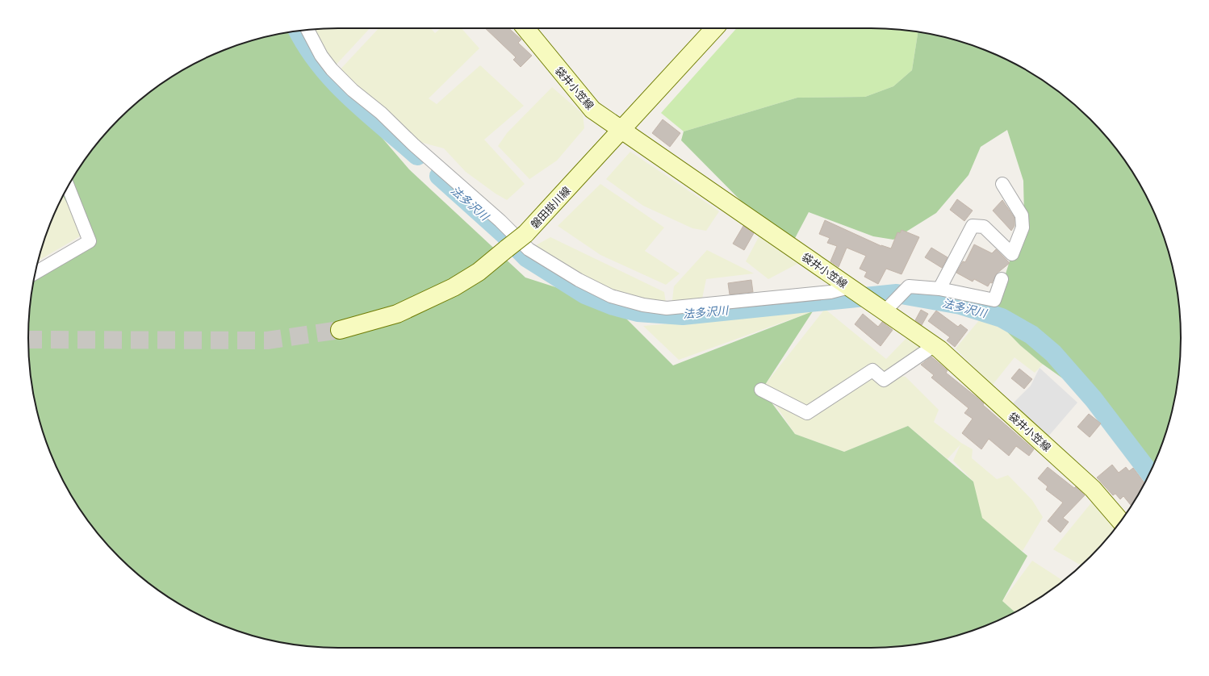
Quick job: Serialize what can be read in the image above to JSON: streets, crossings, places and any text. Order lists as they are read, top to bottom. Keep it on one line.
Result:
{"streets":{"main road":["袋井小笠線","磐田掛川線"]},"crossings":[["袋井小笠線","磐田掛川線"]],"water":["法多沢川"]}
